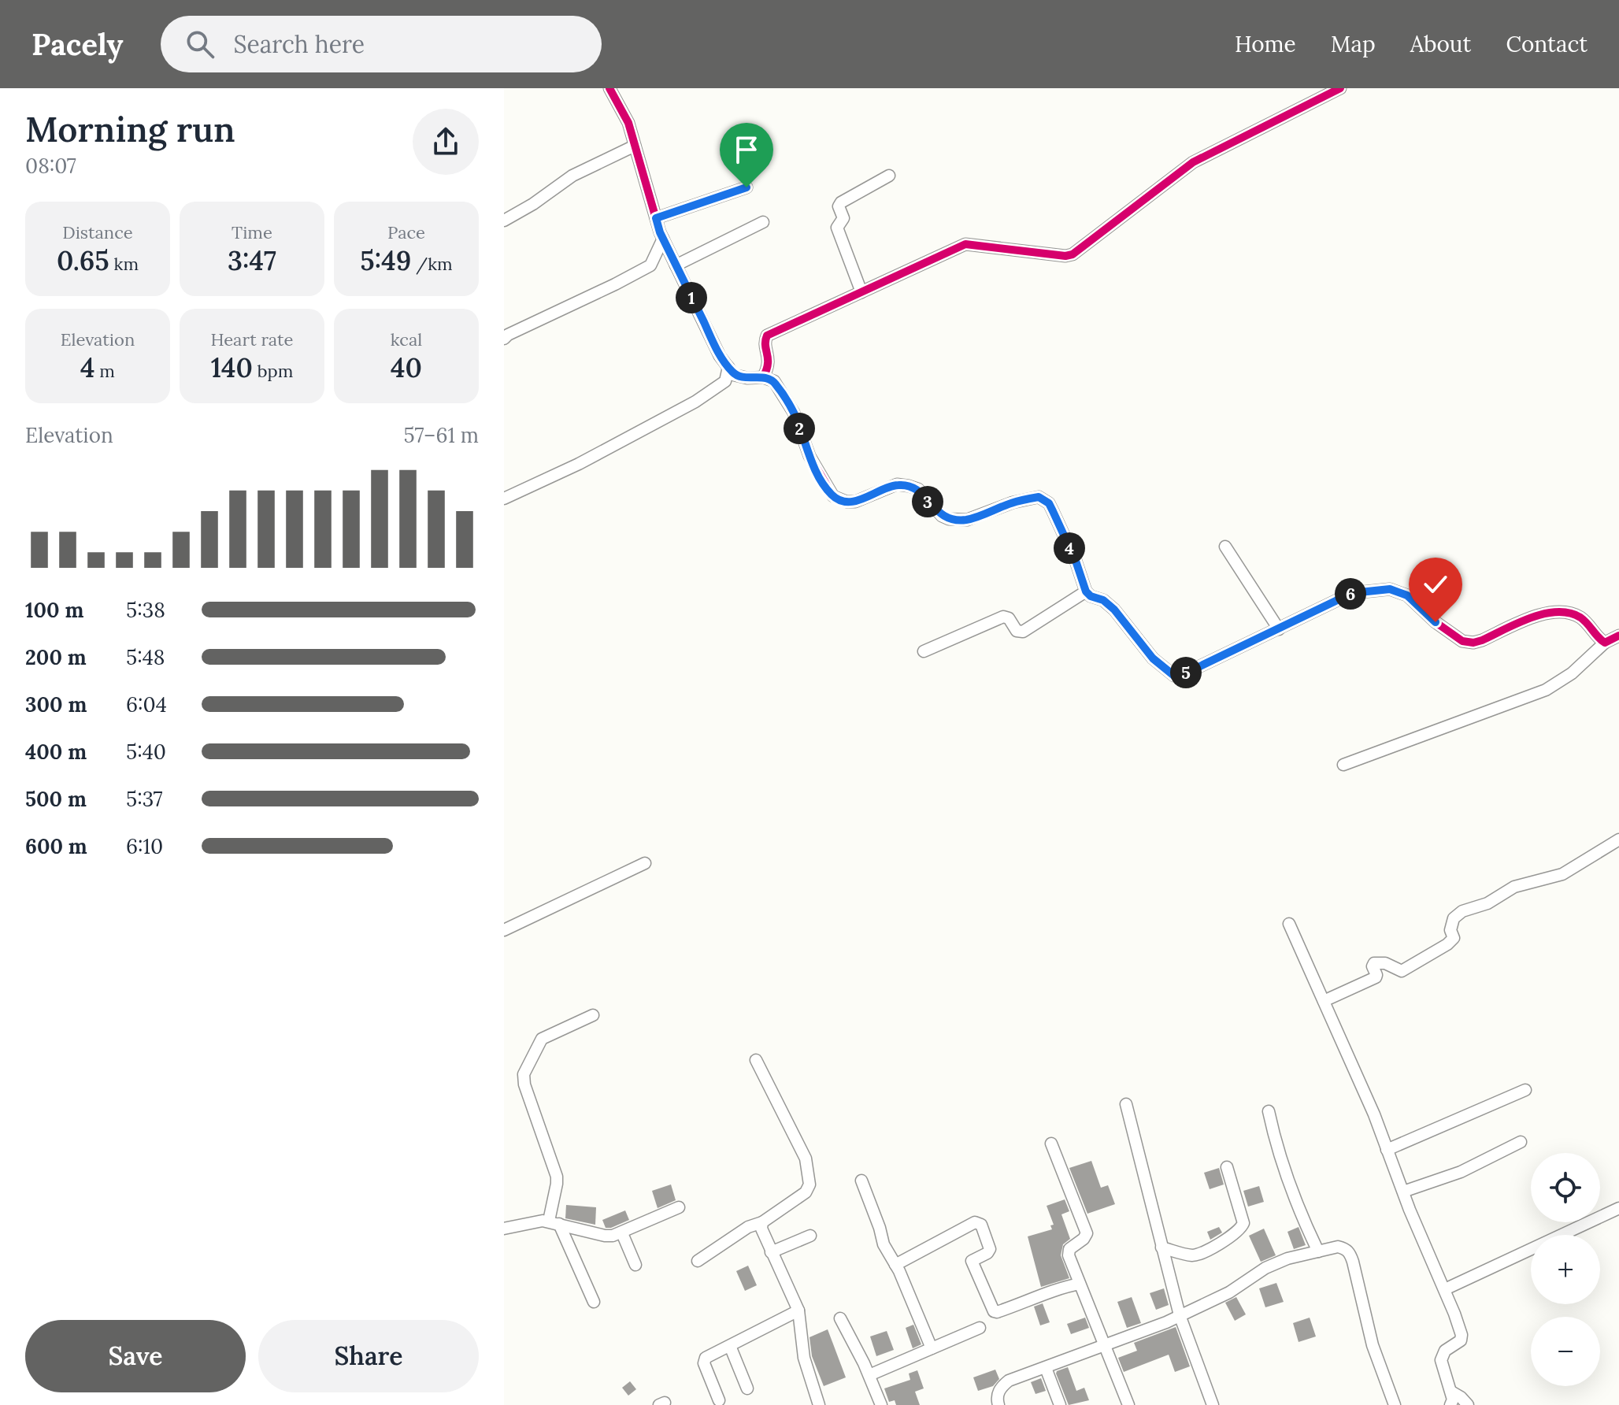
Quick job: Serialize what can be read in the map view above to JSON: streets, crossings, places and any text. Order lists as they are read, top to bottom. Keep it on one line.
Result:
{"page":{"header":"Pacely","search":"Search here","nav":["Home","Map","About","Contact"],"heading":["Morning run","08:07"],"stats":[["Distance","0.65 km"],["Time","3:47"],["Pace","5:49 /km"],["Elevation","4 m"],["Heart rate","140 bpm"],["kcal","40"]],"pins":["1","2","3","4","6","5"],"chart":["Elevation","57–61 m"],"list":[{"name":"100 m","note":"5:38"},{"name":"200 m","note":"5:48"},{"name":"300 m","note":"6:04"},{"name":"400 m","note":"5:40"},{"name":"500 m","note":"5:37"},{"name":"600 m","note":"6:10"}],"map_buttons":["+","−"],"buttons":["Save","Share"]}}
